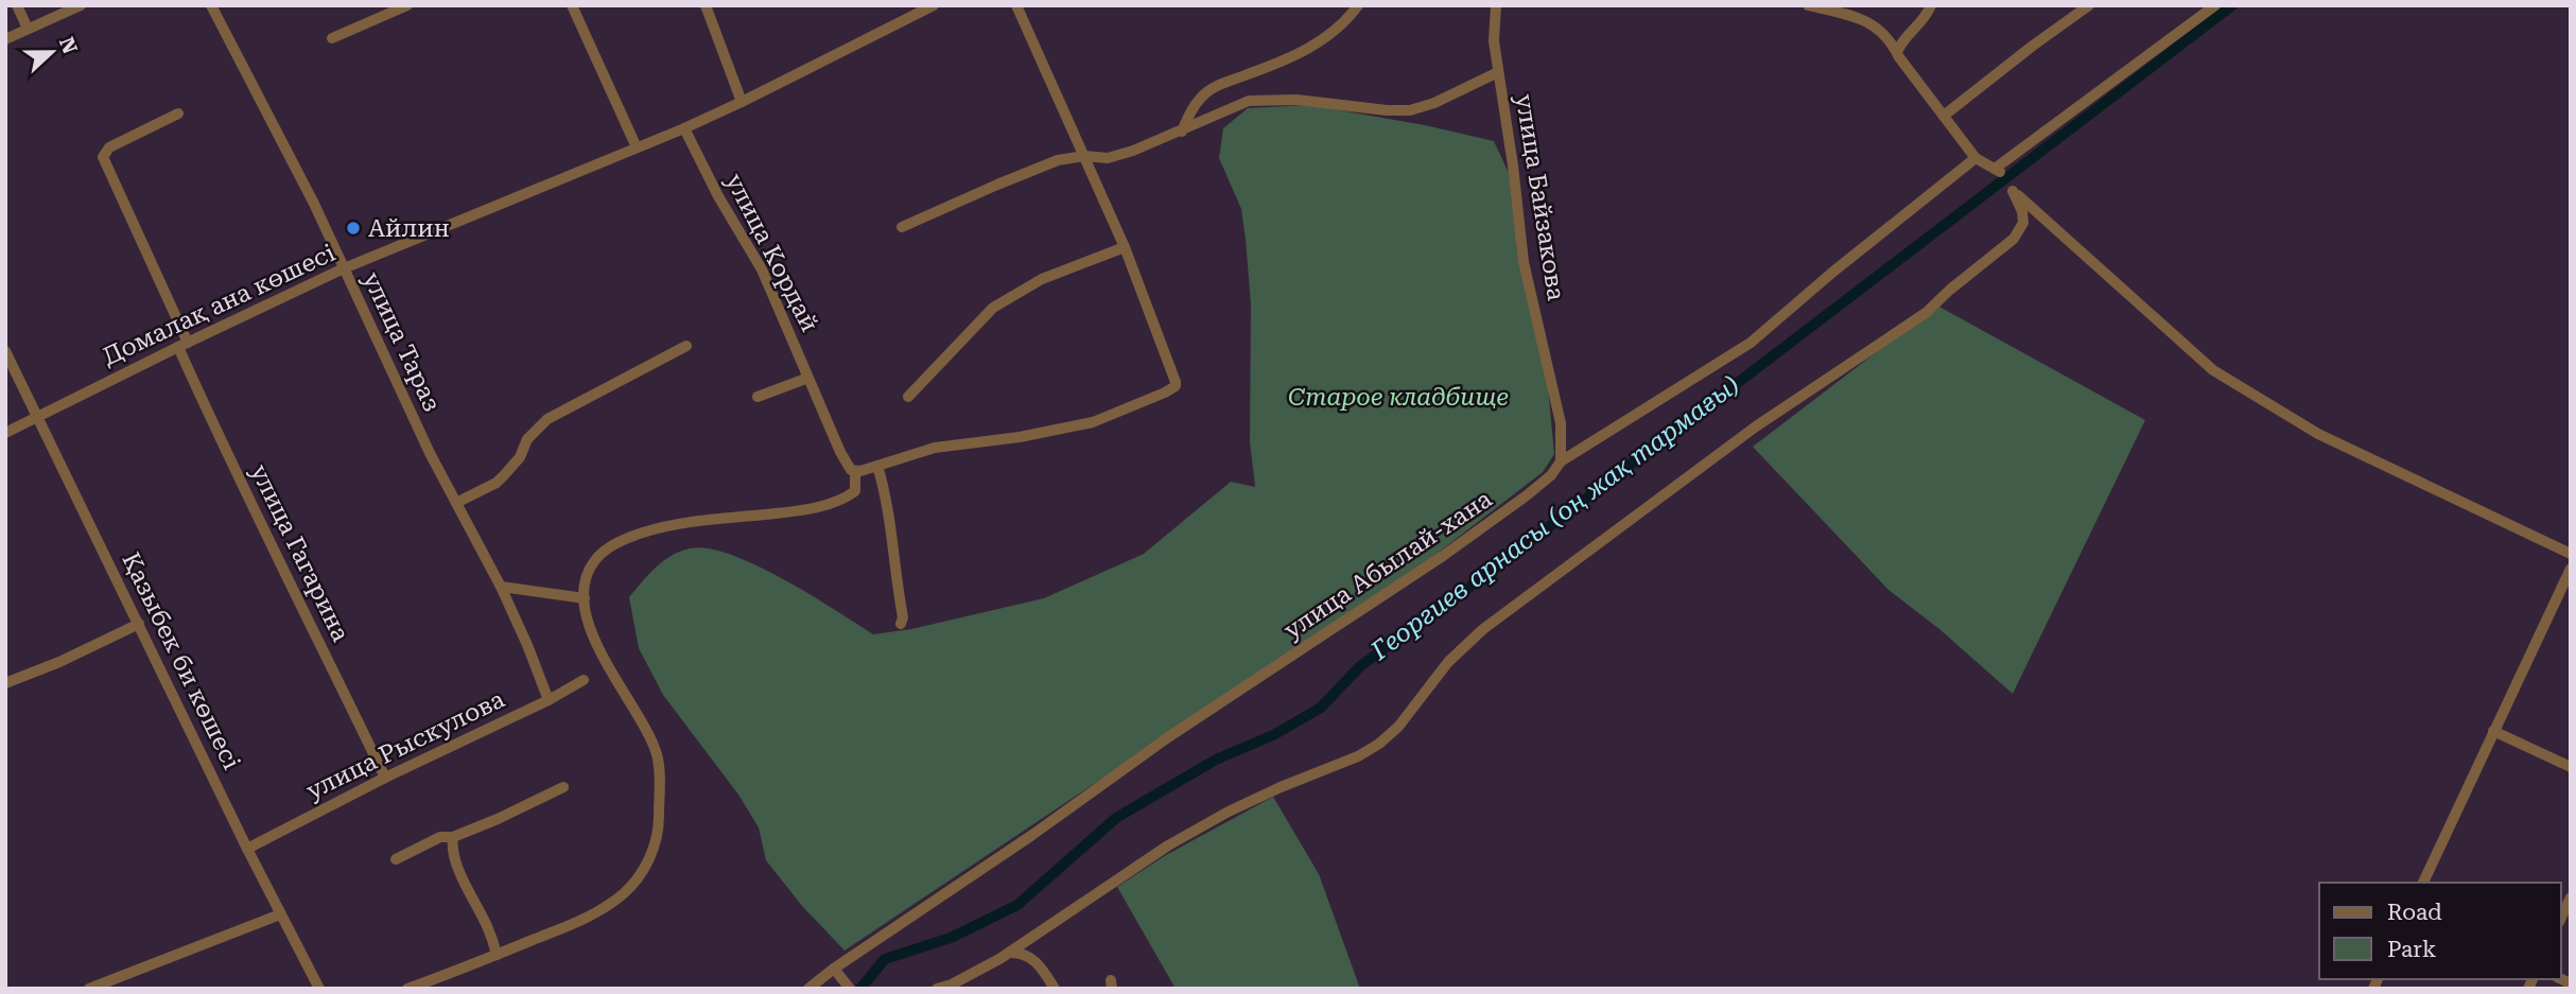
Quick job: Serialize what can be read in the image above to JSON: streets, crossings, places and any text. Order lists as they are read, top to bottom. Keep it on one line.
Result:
{"streets":{"street":["улица Байзакова","улица Кордай","Домалақ ана көшесі","улица Тараз","улица Гагарина","улица Абылай-хана","Қазыбек би көшесі","улица Рыскулова"]},"crossings":[["улица Байзакова","улица Абылай-хана"],["улица Кордай","Домалақ ана көшесі"],["Домалақ ана көшесі","улица Тараз"],["Домалақ ана көшесі","улица Гагарина"],["Домалақ ана көшесі","Қазыбек би көшесі"],["улица Тараз","улица Рыскулова"],["улица Гагарина","улица Рыскулова"],["Қазыбек би көшесі","улица Рыскулова"]],"water":["Георгиев арнасы (оң жақ тармағы)"],"parks":["Старое кладбище"],"places":["Айлин"],"legend":["Road","Park"],"north":"right"}
